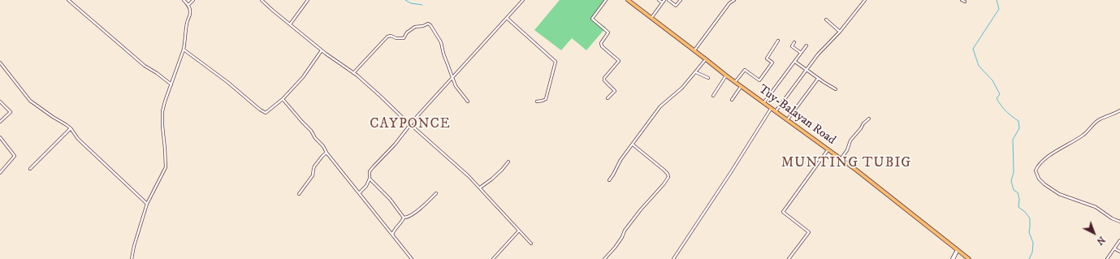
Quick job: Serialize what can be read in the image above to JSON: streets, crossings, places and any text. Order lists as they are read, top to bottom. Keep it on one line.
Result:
{"streets":{"main road":["Tuy-Balayan Road"]},"districts":["CAYPONCE","MUNTING TUBIG"],"north":"bottom right"}
